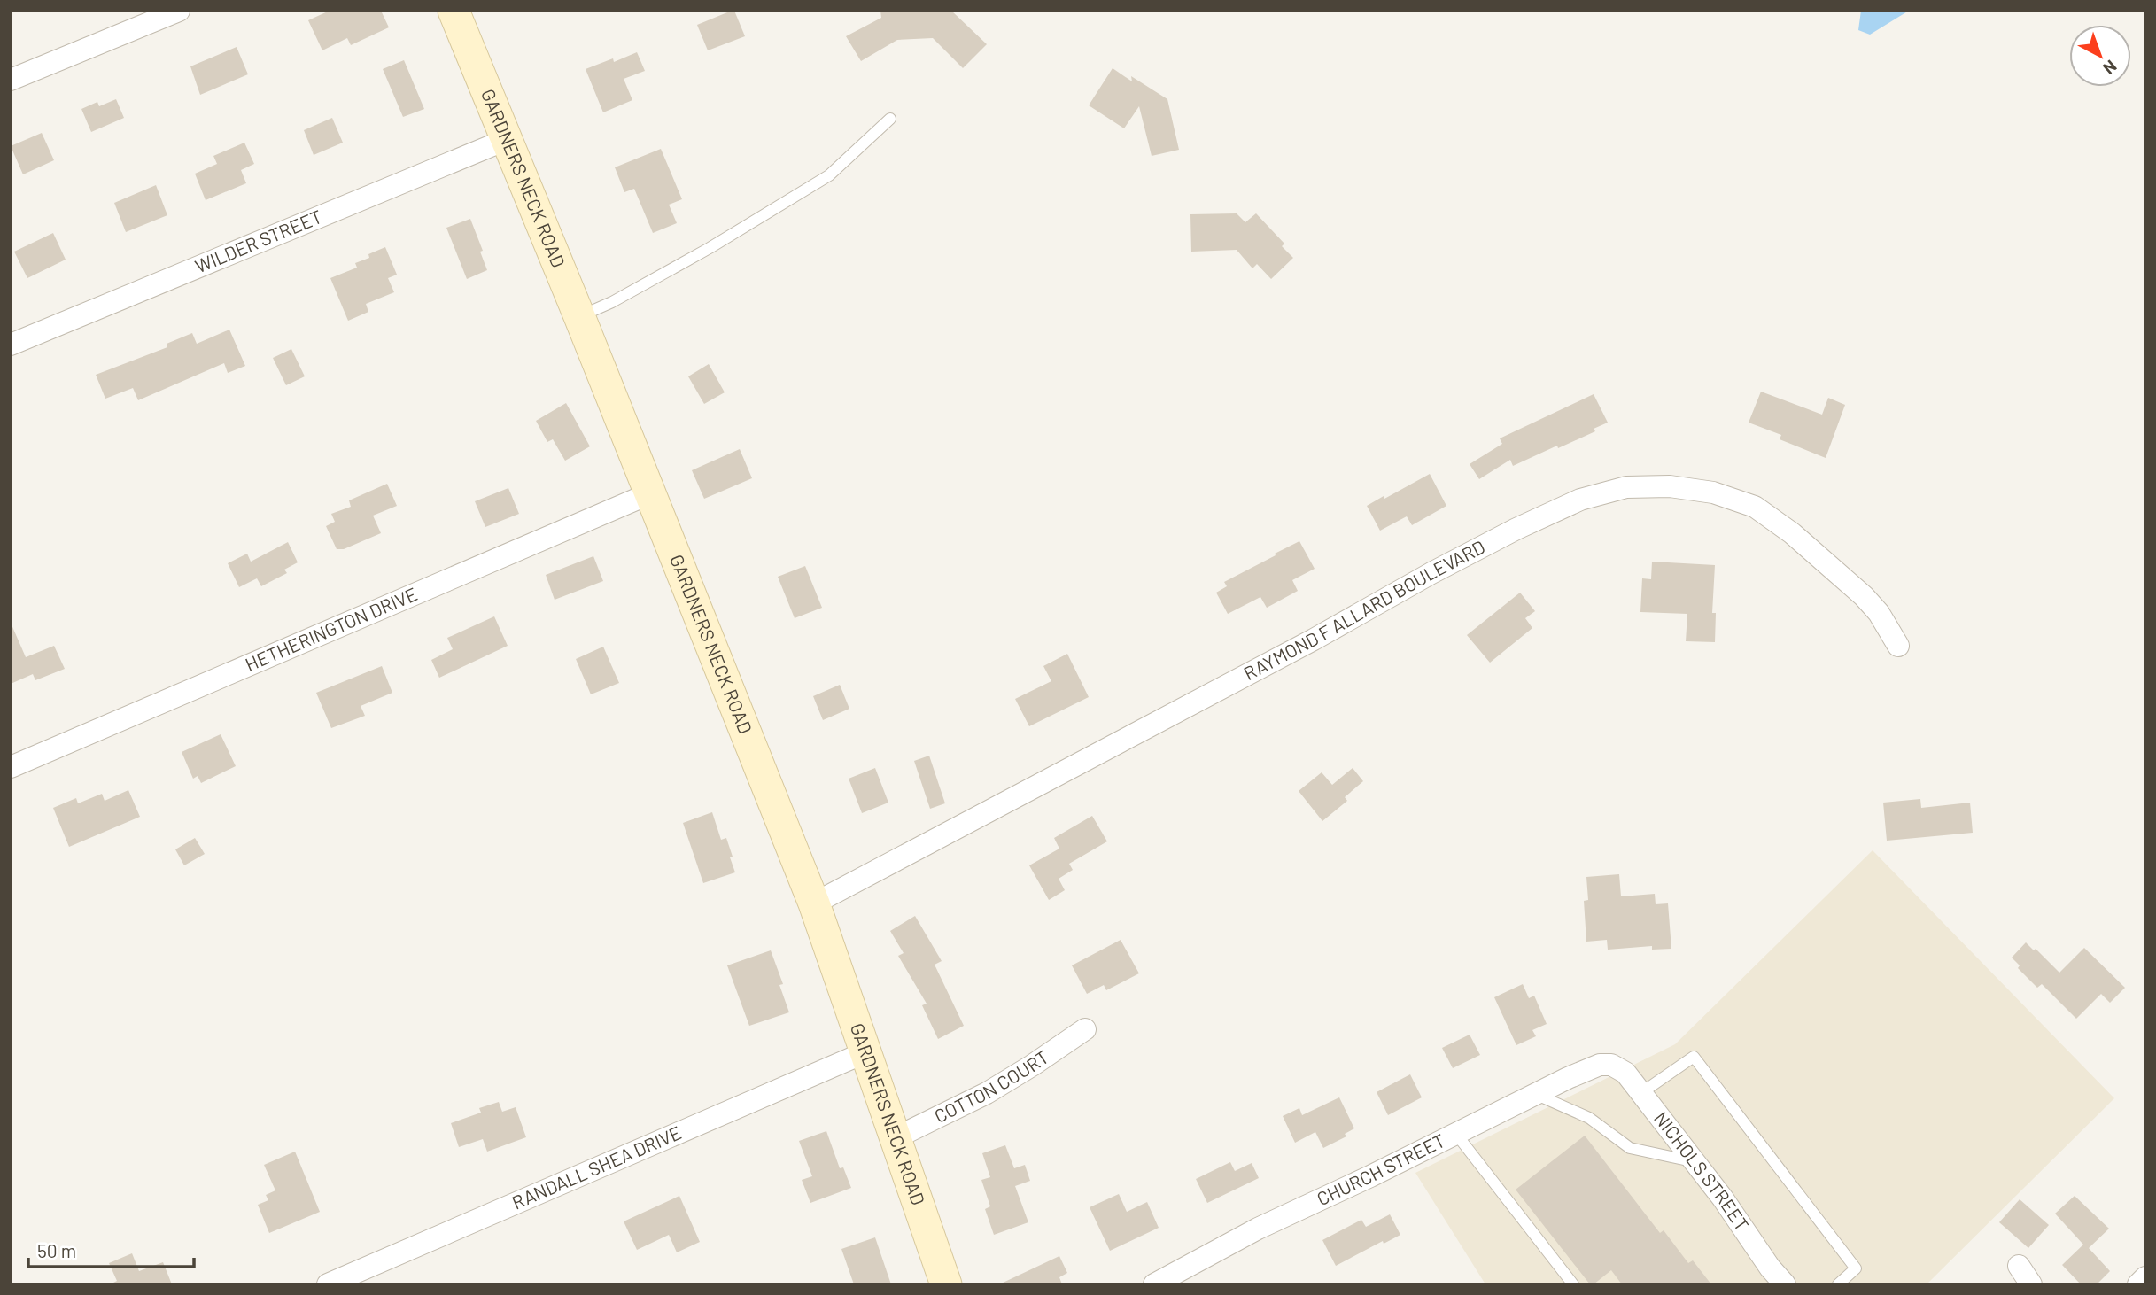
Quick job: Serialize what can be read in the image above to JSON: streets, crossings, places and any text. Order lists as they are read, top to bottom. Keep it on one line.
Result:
{"streets":{"street":["GARDNERS NECK ROAD","WILDER STREET","RAYMOND F ALLARD BOULEVARD","HETHERINGTON DRIVE","COTTON COURT","RANDALL SHEA DRIVE","CHURCH STREET","NICHOLS STREET"]},"crossings":[["GARDNERS NECK ROAD","WILDER STREET"],["GARDNERS NECK ROAD","RAYMOND F ALLARD BOULEVARD"],["GARDNERS NECK ROAD","HETHERINGTON DRIVE"],["GARDNERS NECK ROAD","COTTON COURT"],["GARDNERS NECK ROAD","RANDALL SHEA DRIVE"],["CHURCH STREET","NICHOLS STREET"]],"scale_bar":"50 m","north":"bottom right"}
